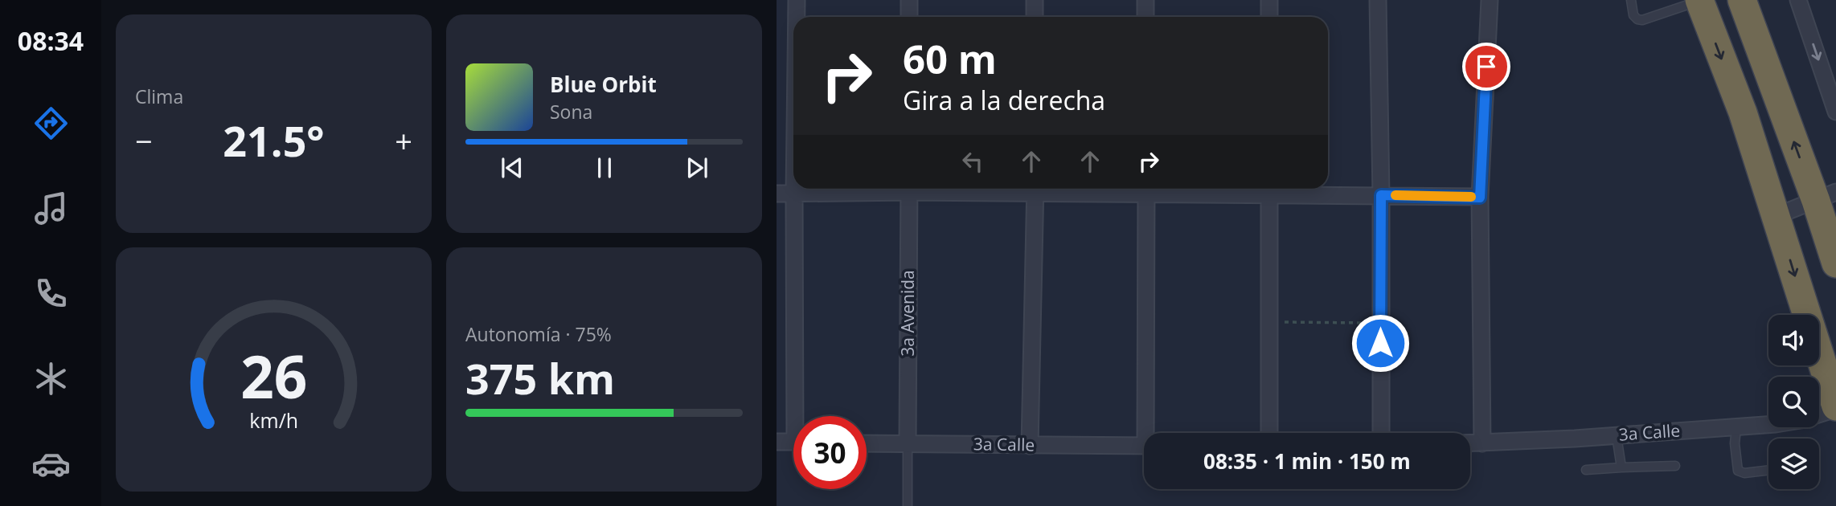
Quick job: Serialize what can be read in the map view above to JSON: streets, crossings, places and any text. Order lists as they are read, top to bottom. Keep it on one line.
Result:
{"streets":{"street":["3a Avenida","3a Calle"]},"crossings":[["3a Avenida","3a Calle"]],"page":{"tabs":"08:34","tile":["Clima",["Autonomía · 75%","375 km"]],"turn":["60 m","Gira a la derecha"],"song":["Blue Orbit","Sona"],"heat":["−","21.5°","+"],"limit":"30","trip":"08:35 · 1 min · 150 m","gauge":["26","km/h"]}}
